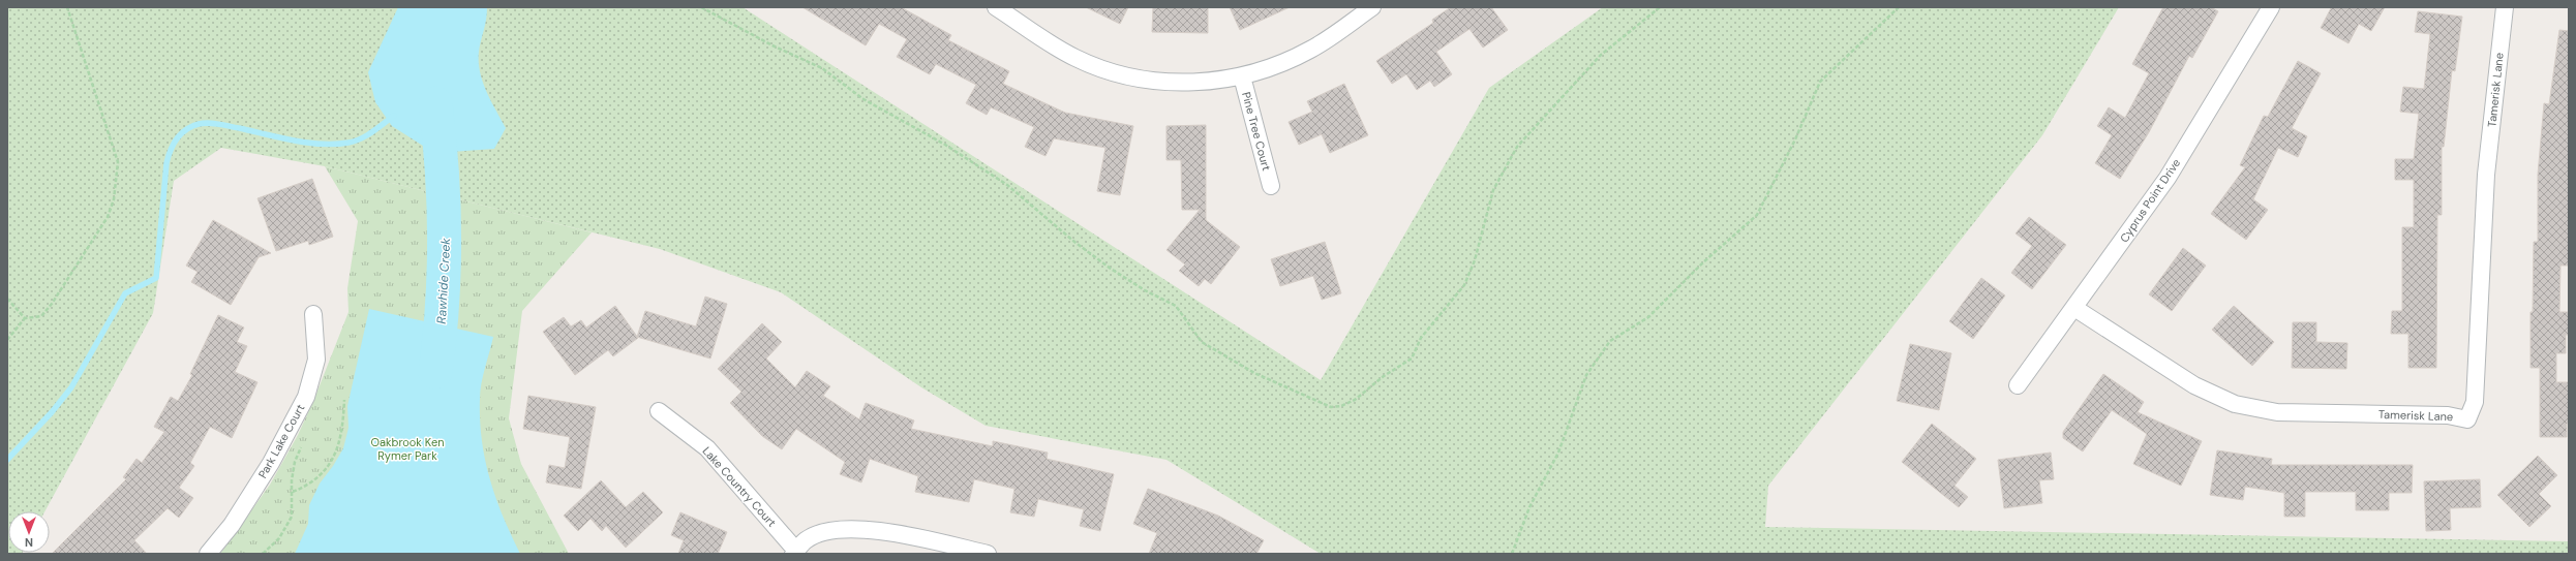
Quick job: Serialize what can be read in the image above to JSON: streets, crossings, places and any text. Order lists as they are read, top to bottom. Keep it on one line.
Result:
{"streets":{"street":["Tamerisk Lane","Pine Tree Court","Cyprus Point Drive","Park Lake Court","Lake Country Court"]},"crossings":[["Tamerisk Lane","Cyprus Point Drive"]],"water":["Rawhide Creek"],"parks":["Oakbrook Ken Rymer Park"],"north":"bottom"}
